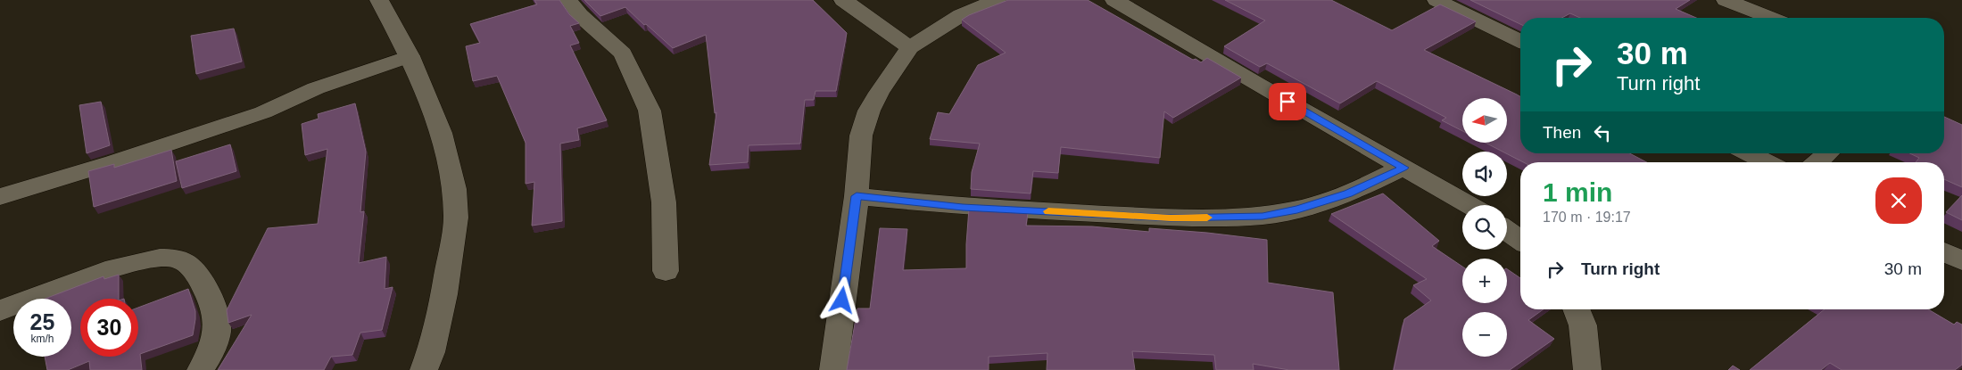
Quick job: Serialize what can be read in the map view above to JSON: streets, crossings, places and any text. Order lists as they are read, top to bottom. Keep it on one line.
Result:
{"north":"left","page":{"turn":["30 m","Turn right"],"map_buttons":["+","−"],"then":"Then","heading":["1 min","170 m · 19:17"],"list":[{"name":"Turn right","value":"30 m"}],"speed":"25 km/h","limit":"30"}}
